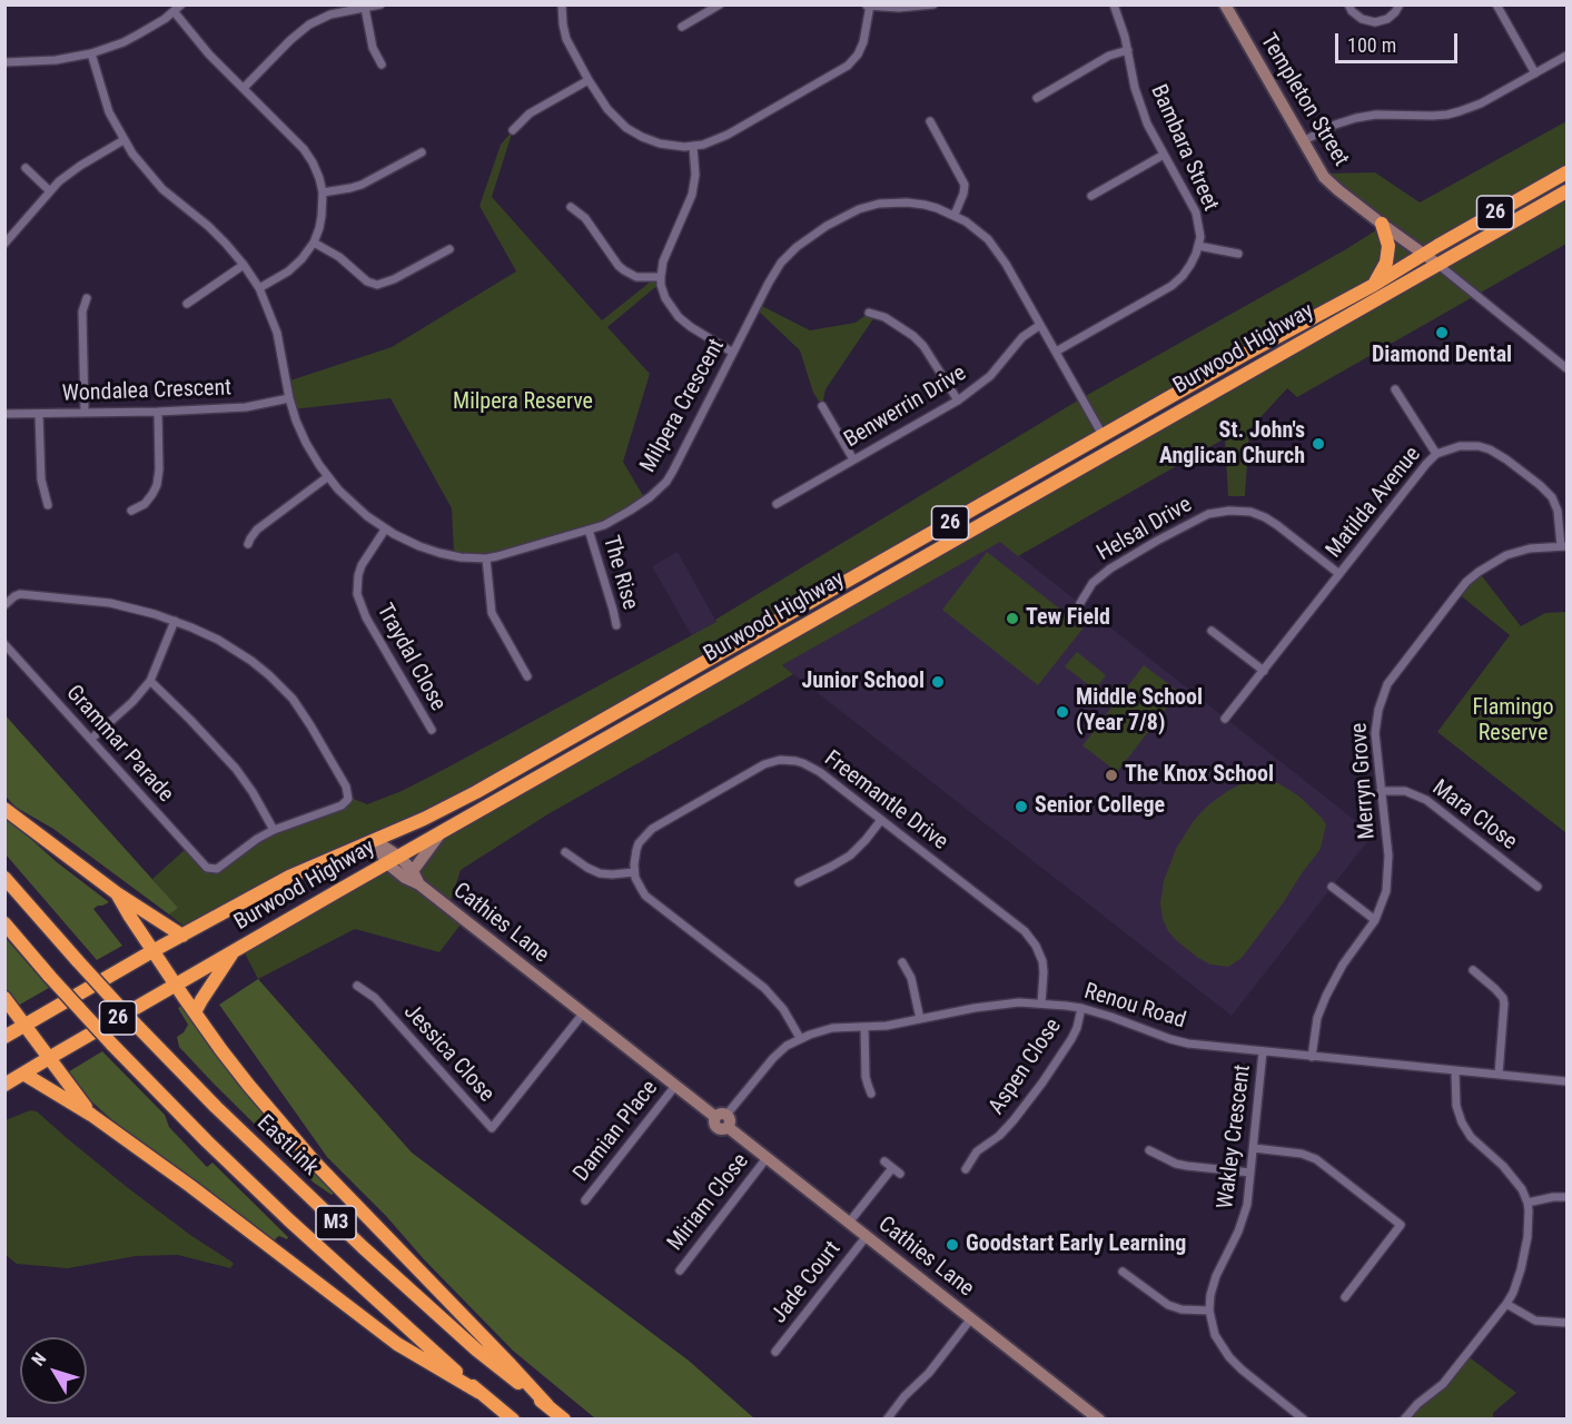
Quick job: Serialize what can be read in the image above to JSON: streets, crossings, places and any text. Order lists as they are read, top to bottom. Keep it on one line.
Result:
{"streets":{"highway":["26","Burwood Highway","EastLink","M3"],"street":["Templeton Street","Bambara Street","Wondalea Crescent","Milpera Crescent","Benwerrin Drive","Matilda Avenue","Helsal Drive","The Rise","Traydal Close","Grammar Parade","Merryn Grove","Freemantle Drive","Mara Close","Cathies Lane","Renou Road","Jessica Close","Aspen Close","Damian Place","Wakley Crescent","Miriam Close","Jade Court"]},"crossings":[["Templeton Street","Burwood Highway"],["Bambara Street","Milpera Crescent"],["Burwood Highway","Milpera Crescent"],["Burwood Highway","Cathies Lane"],["Wondalea Crescent","Milpera Crescent"],["Milpera Crescent","Benwerrin Drive"],["Milpera Crescent","The Rise"],["Milpera Crescent","Traydal Close"],["Matilda Avenue","Helsal Drive"],["Matilda Avenue","Merryn Grove"],["Merryn Grove","Mara Close"],["Merryn Grove","Renou Road"],["Freemantle Drive","Renou Road"],["Cathies Lane","Renou Road"],["Cathies Lane","Jessica Close"],["Cathies Lane","Damian Place"],["Cathies Lane","Miriam Close"],["Cathies Lane","Jade Court"],["Renou Road","Aspen Close"],["Renou Road","Wakley Crescent"]],"parks":["Milpera Reserve","Flamingo Reserve"],"places":["Diamond Dental","St. John's Anglican Church","Tew Field","Junior School","Middle School (Year 7/8)","The Knox School","Senior College","Goodstart Early Learning"],"scale_bar":"100 m","north":"top left"}
